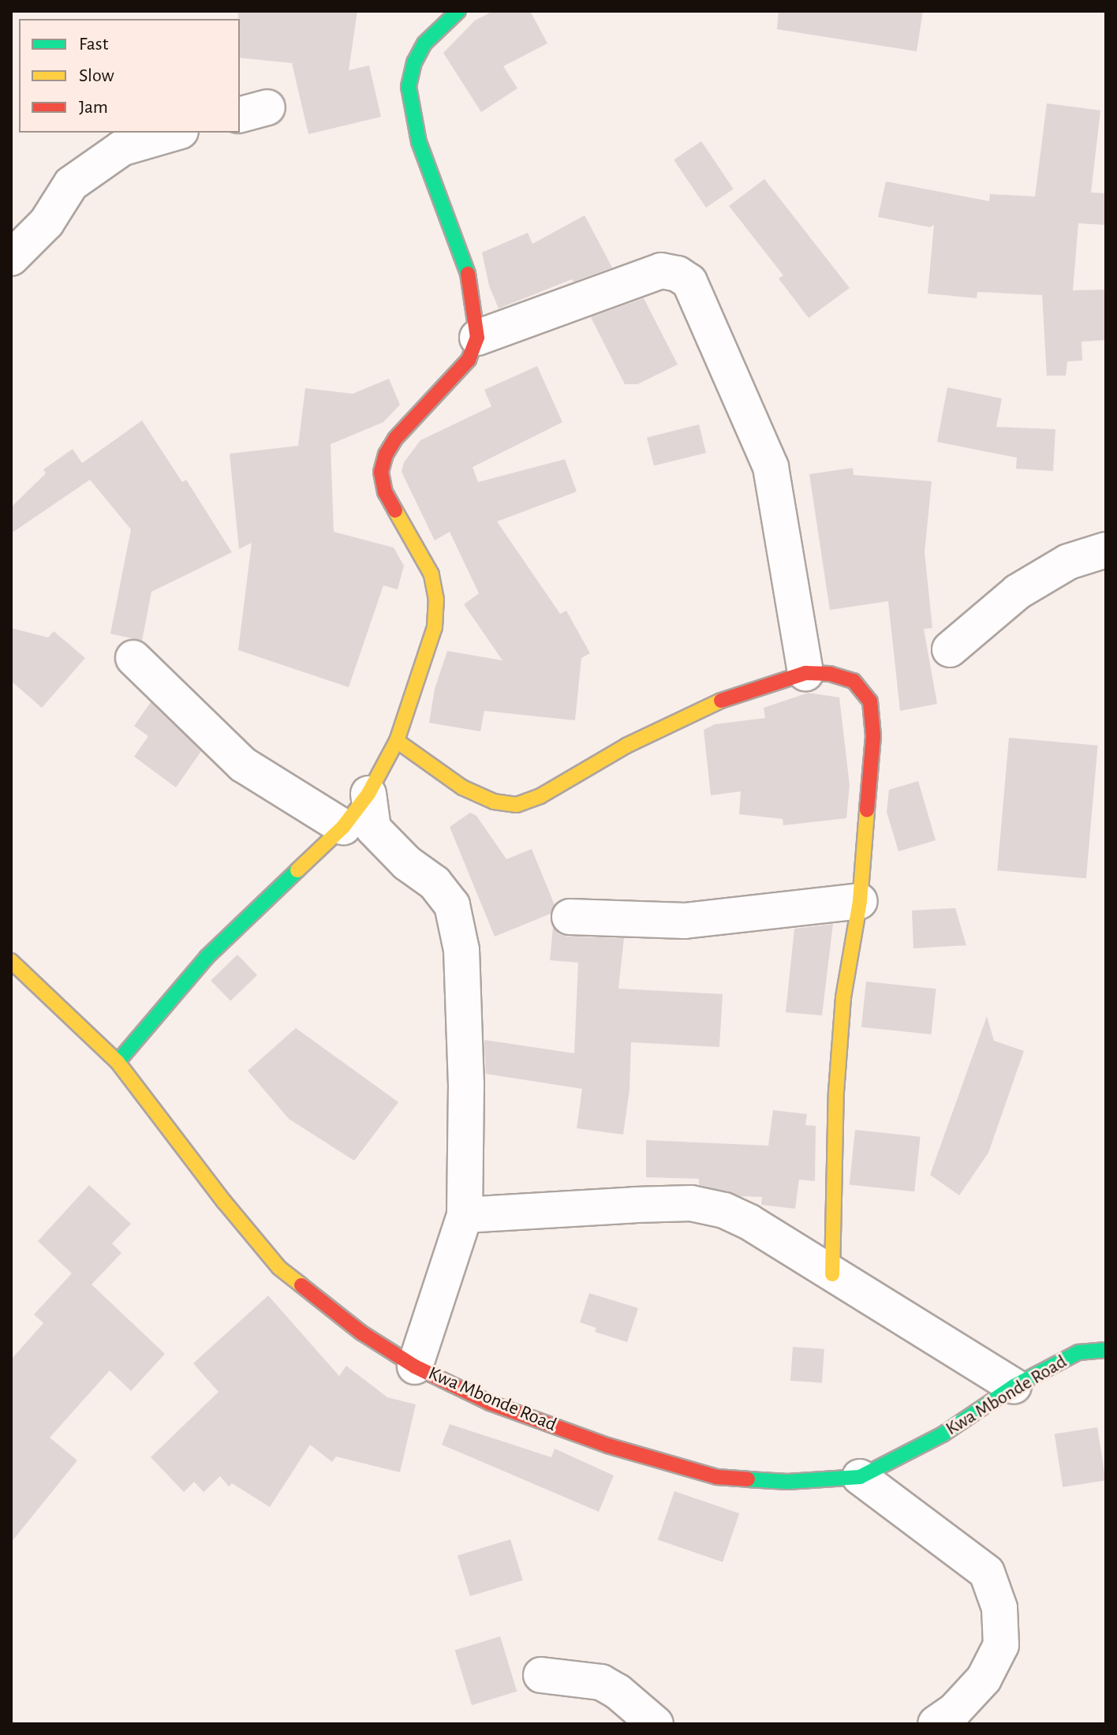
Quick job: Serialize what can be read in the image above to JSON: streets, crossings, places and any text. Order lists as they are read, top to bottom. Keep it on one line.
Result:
{"streets":{"street":["Kwa Mbonde Road"]},"legend":["Fast","Slow","Jam"]}
